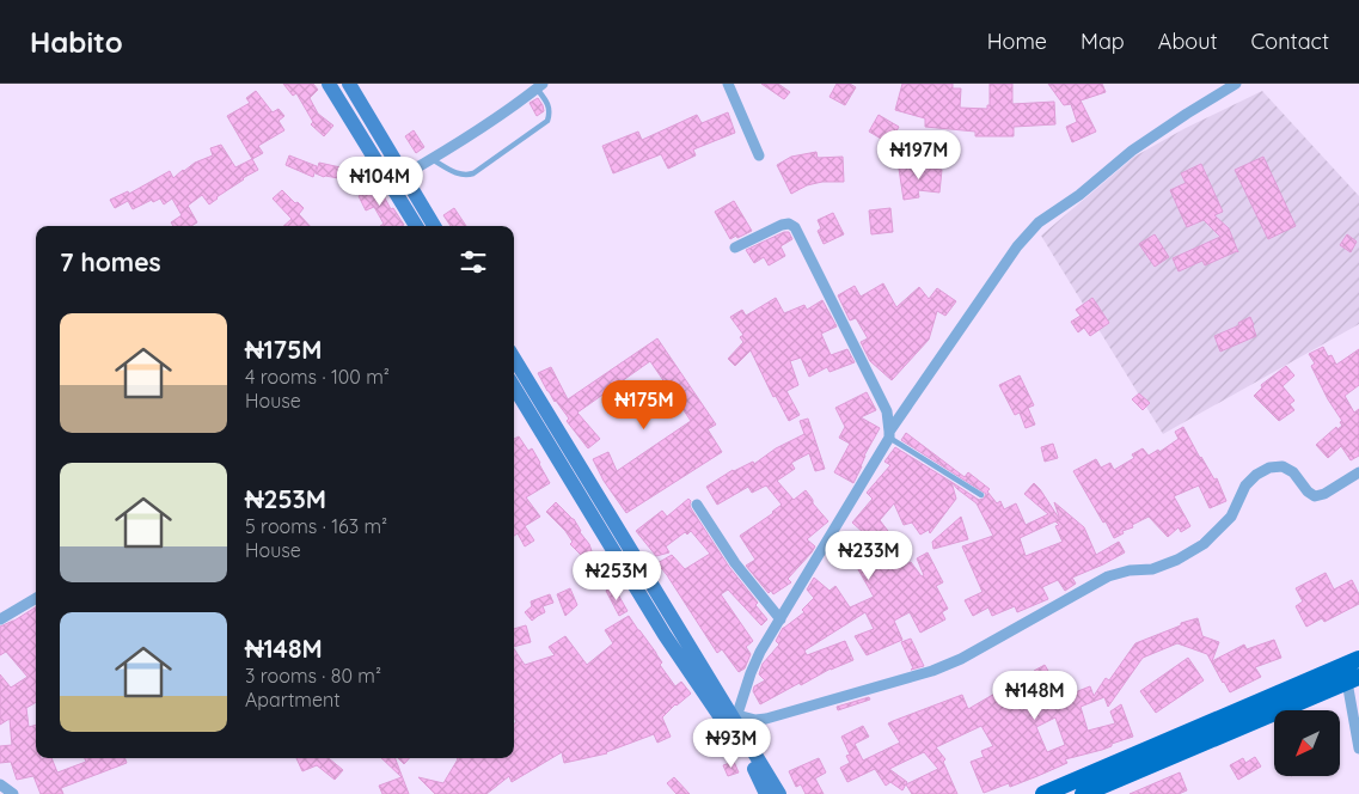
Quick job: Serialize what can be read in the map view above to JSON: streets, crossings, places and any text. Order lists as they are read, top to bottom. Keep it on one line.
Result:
{"north":"bottom left","page":{"header":"Habito","nav":["Home","Map","About","Contact"],"price":["₦197M","₦104M","₦175M","₦233M","₦253M","₦148M","₦93M"],"heading":"7 homes","list":[{"name":"₦175M","note":"4 rooms · 100 m² · House"},{"name":"₦253M","note":"5 rooms · 163 m² · House"},{"name":"₦148M","note":"3 rooms · 80 m² · Apartment"}]}}
